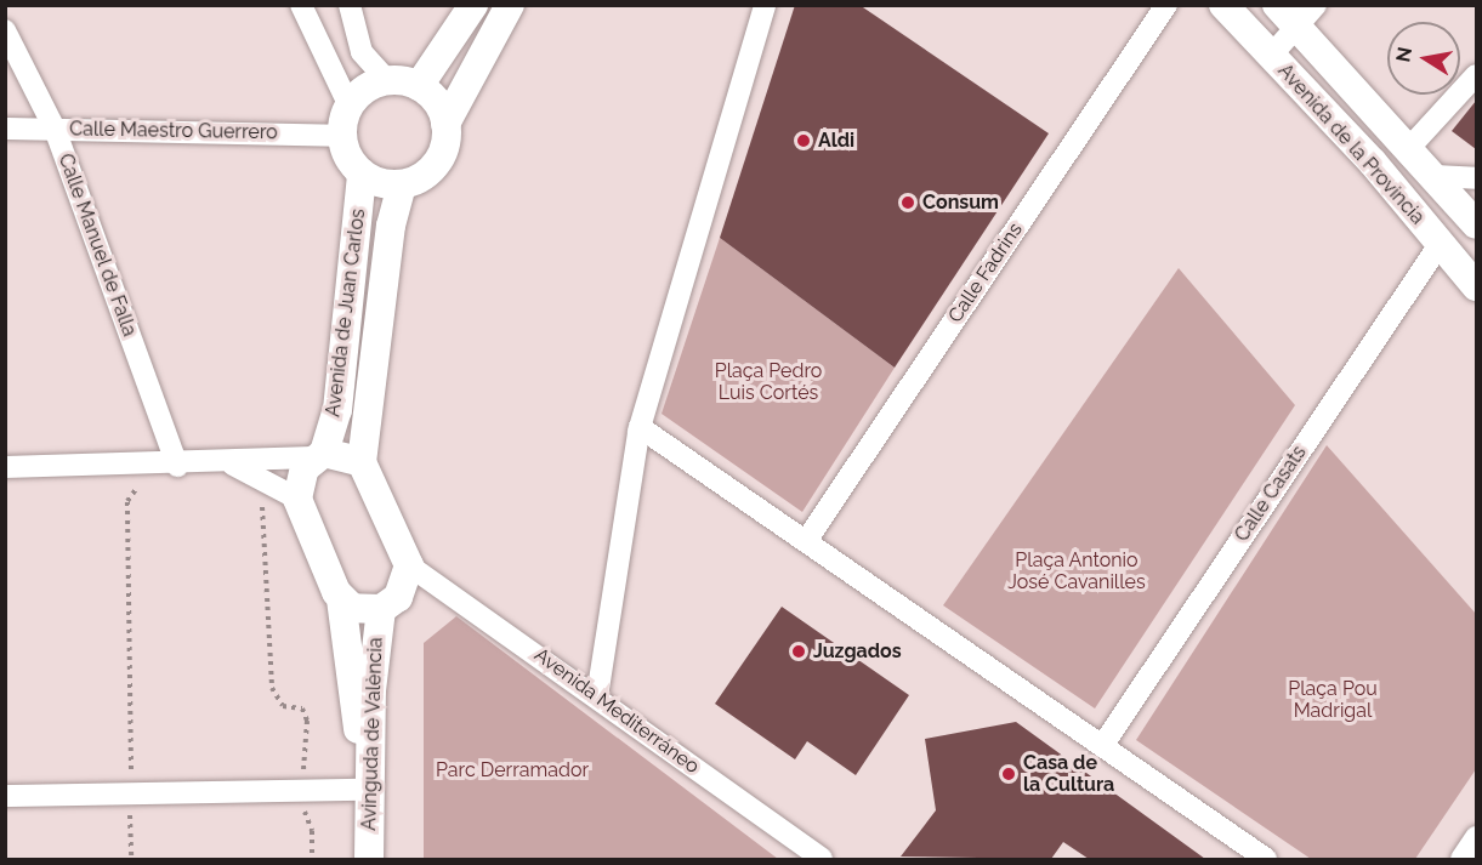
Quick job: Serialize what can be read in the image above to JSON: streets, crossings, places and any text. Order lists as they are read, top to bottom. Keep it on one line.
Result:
{"streets":{"main road":["Avenida de la Provincia","Avenida de Juan Carlos","Avinguda de València"],"street":["Calle Maestro Guerrero","Calle Manuel de Falla","Calle Fadrins","Calle Casats","Avenida Mediterráneo"]},"crossings":[["Calle Maestro Guerrero","Calle Manuel de Falla"],["Calle Maestro Guerrero","Avenida de Juan Carlos"],["Avenida de la Provincia","Calle Casats"]],"parks":["Plaça Pedro Luis Cortés","Plaça Antonio José Cavanilles","Plaça Pou Madrigal","Parc Derramador"],"places":["Aldi","Consum","Juzgados","Casa de la Cultura"],"north":"left"}
